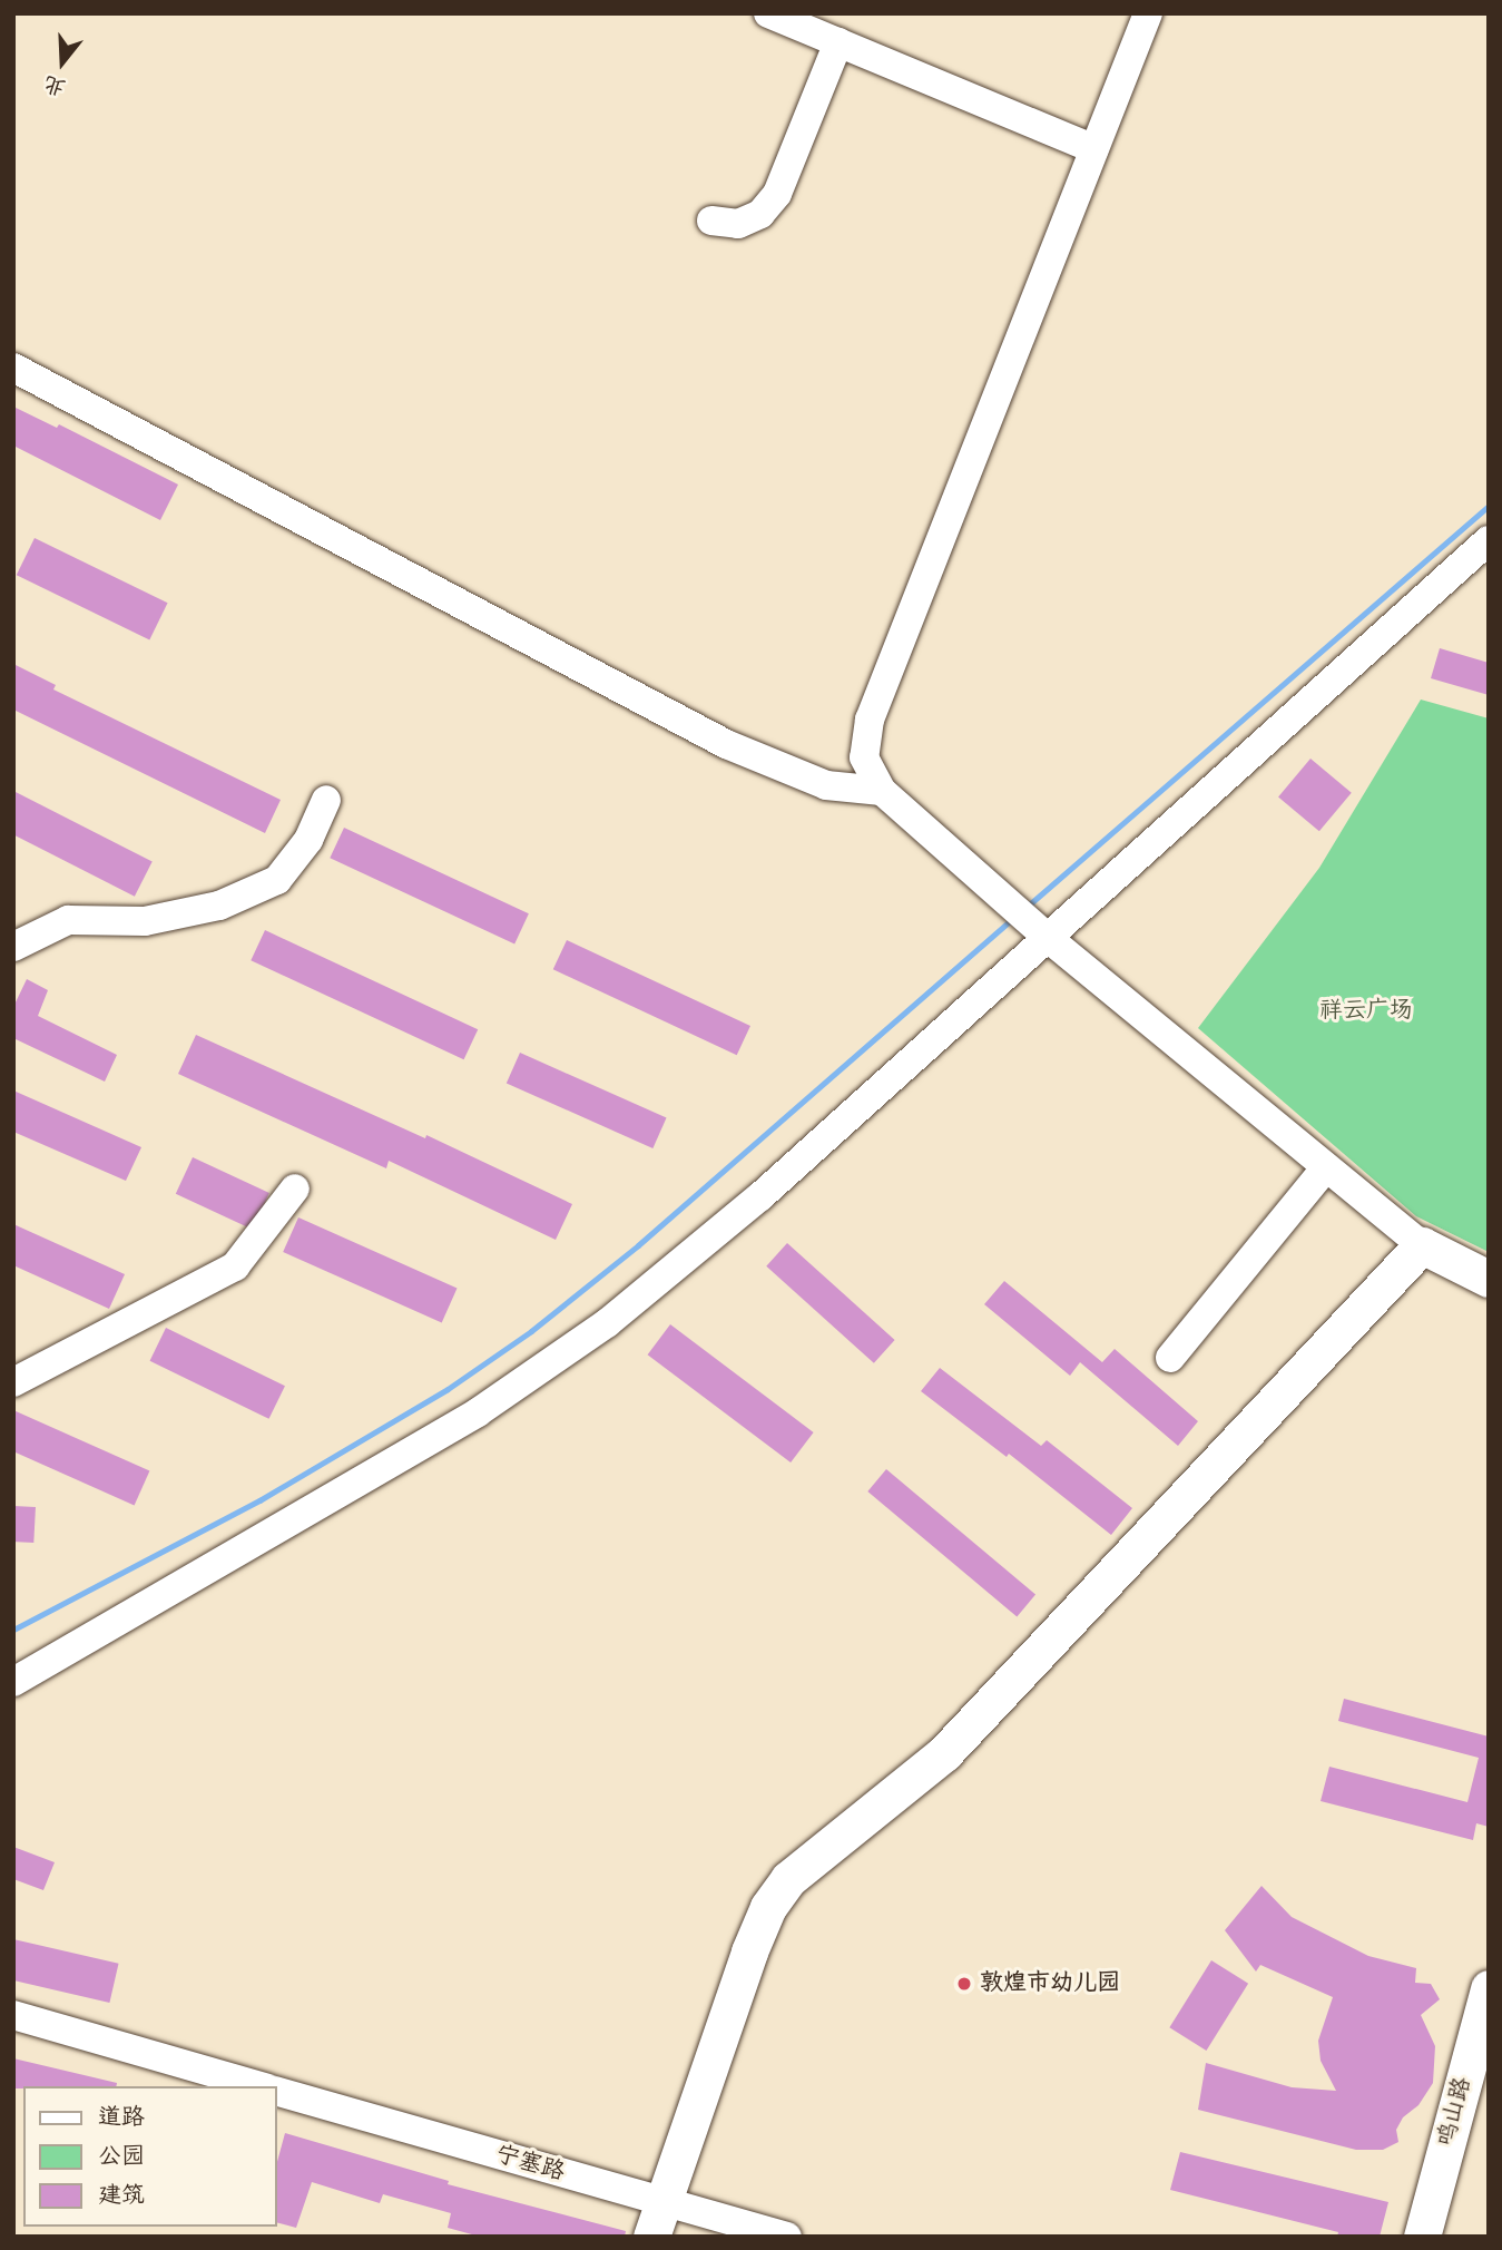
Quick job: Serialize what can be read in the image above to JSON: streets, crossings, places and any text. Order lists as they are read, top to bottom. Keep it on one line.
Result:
{"streets":{"main road":["鸣山路"],"street":["宁塞路"]},"parks":["祥云广场"],"places":["敦煌市幼儿园"],"legend":["道路","公园","建筑"],"north":"bottom"}
